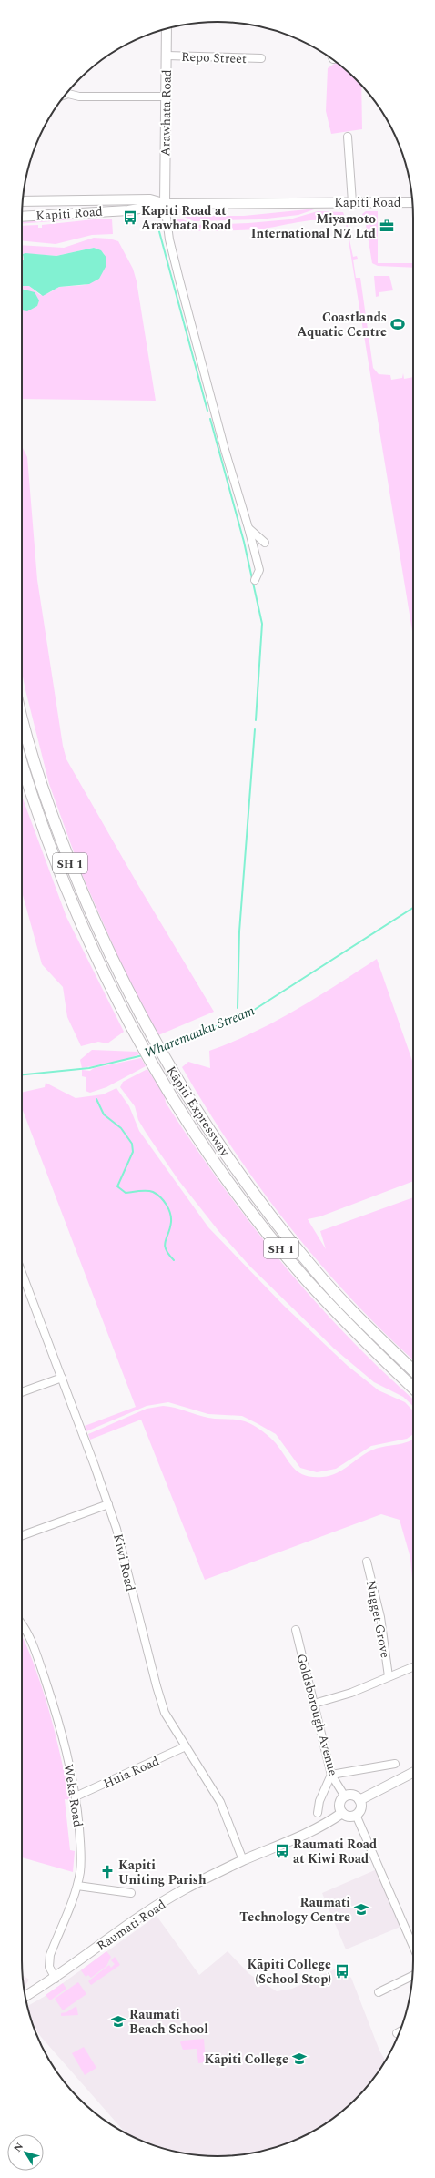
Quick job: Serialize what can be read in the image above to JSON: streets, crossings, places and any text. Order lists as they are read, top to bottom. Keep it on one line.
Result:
{"streets":{"highway":["SH 1","Kāpiti Expressway"],"main road":["Arawhata Road","Kapiti Road","Raumati Road"],"street":["Repo Street","Kiwi Road","Nugget Grove","Goldsborough Avenue","Huia Road","Weka Road"]},"crossings":[["Repo Street","Arawhata Road"],["Arawhata Road","Kapiti Road"],["Kiwi Road","Huia Road"],["Kiwi Road","Raumati Road"],["Goldsborough Avenue","Raumati Road"],["Huia Road","Weka Road"],["Weka Road","Raumati Road"]],"water":["Wharemauku Stream"],"places":{"bus stop":["Kapiti Road at Arawhata Road","Raumati Road at Kiwi Road","Kāpiti College (School Stop)"],"office":["Miyamoto International NZ Ltd"],"sports":["Coastlands Aquatic Centre"],"church":["Kapiti Uniting Parish"],"school or university":["Raumati Technology Centre","Raumati Beach School","Kāpiti College"]},"north":"top left"}
